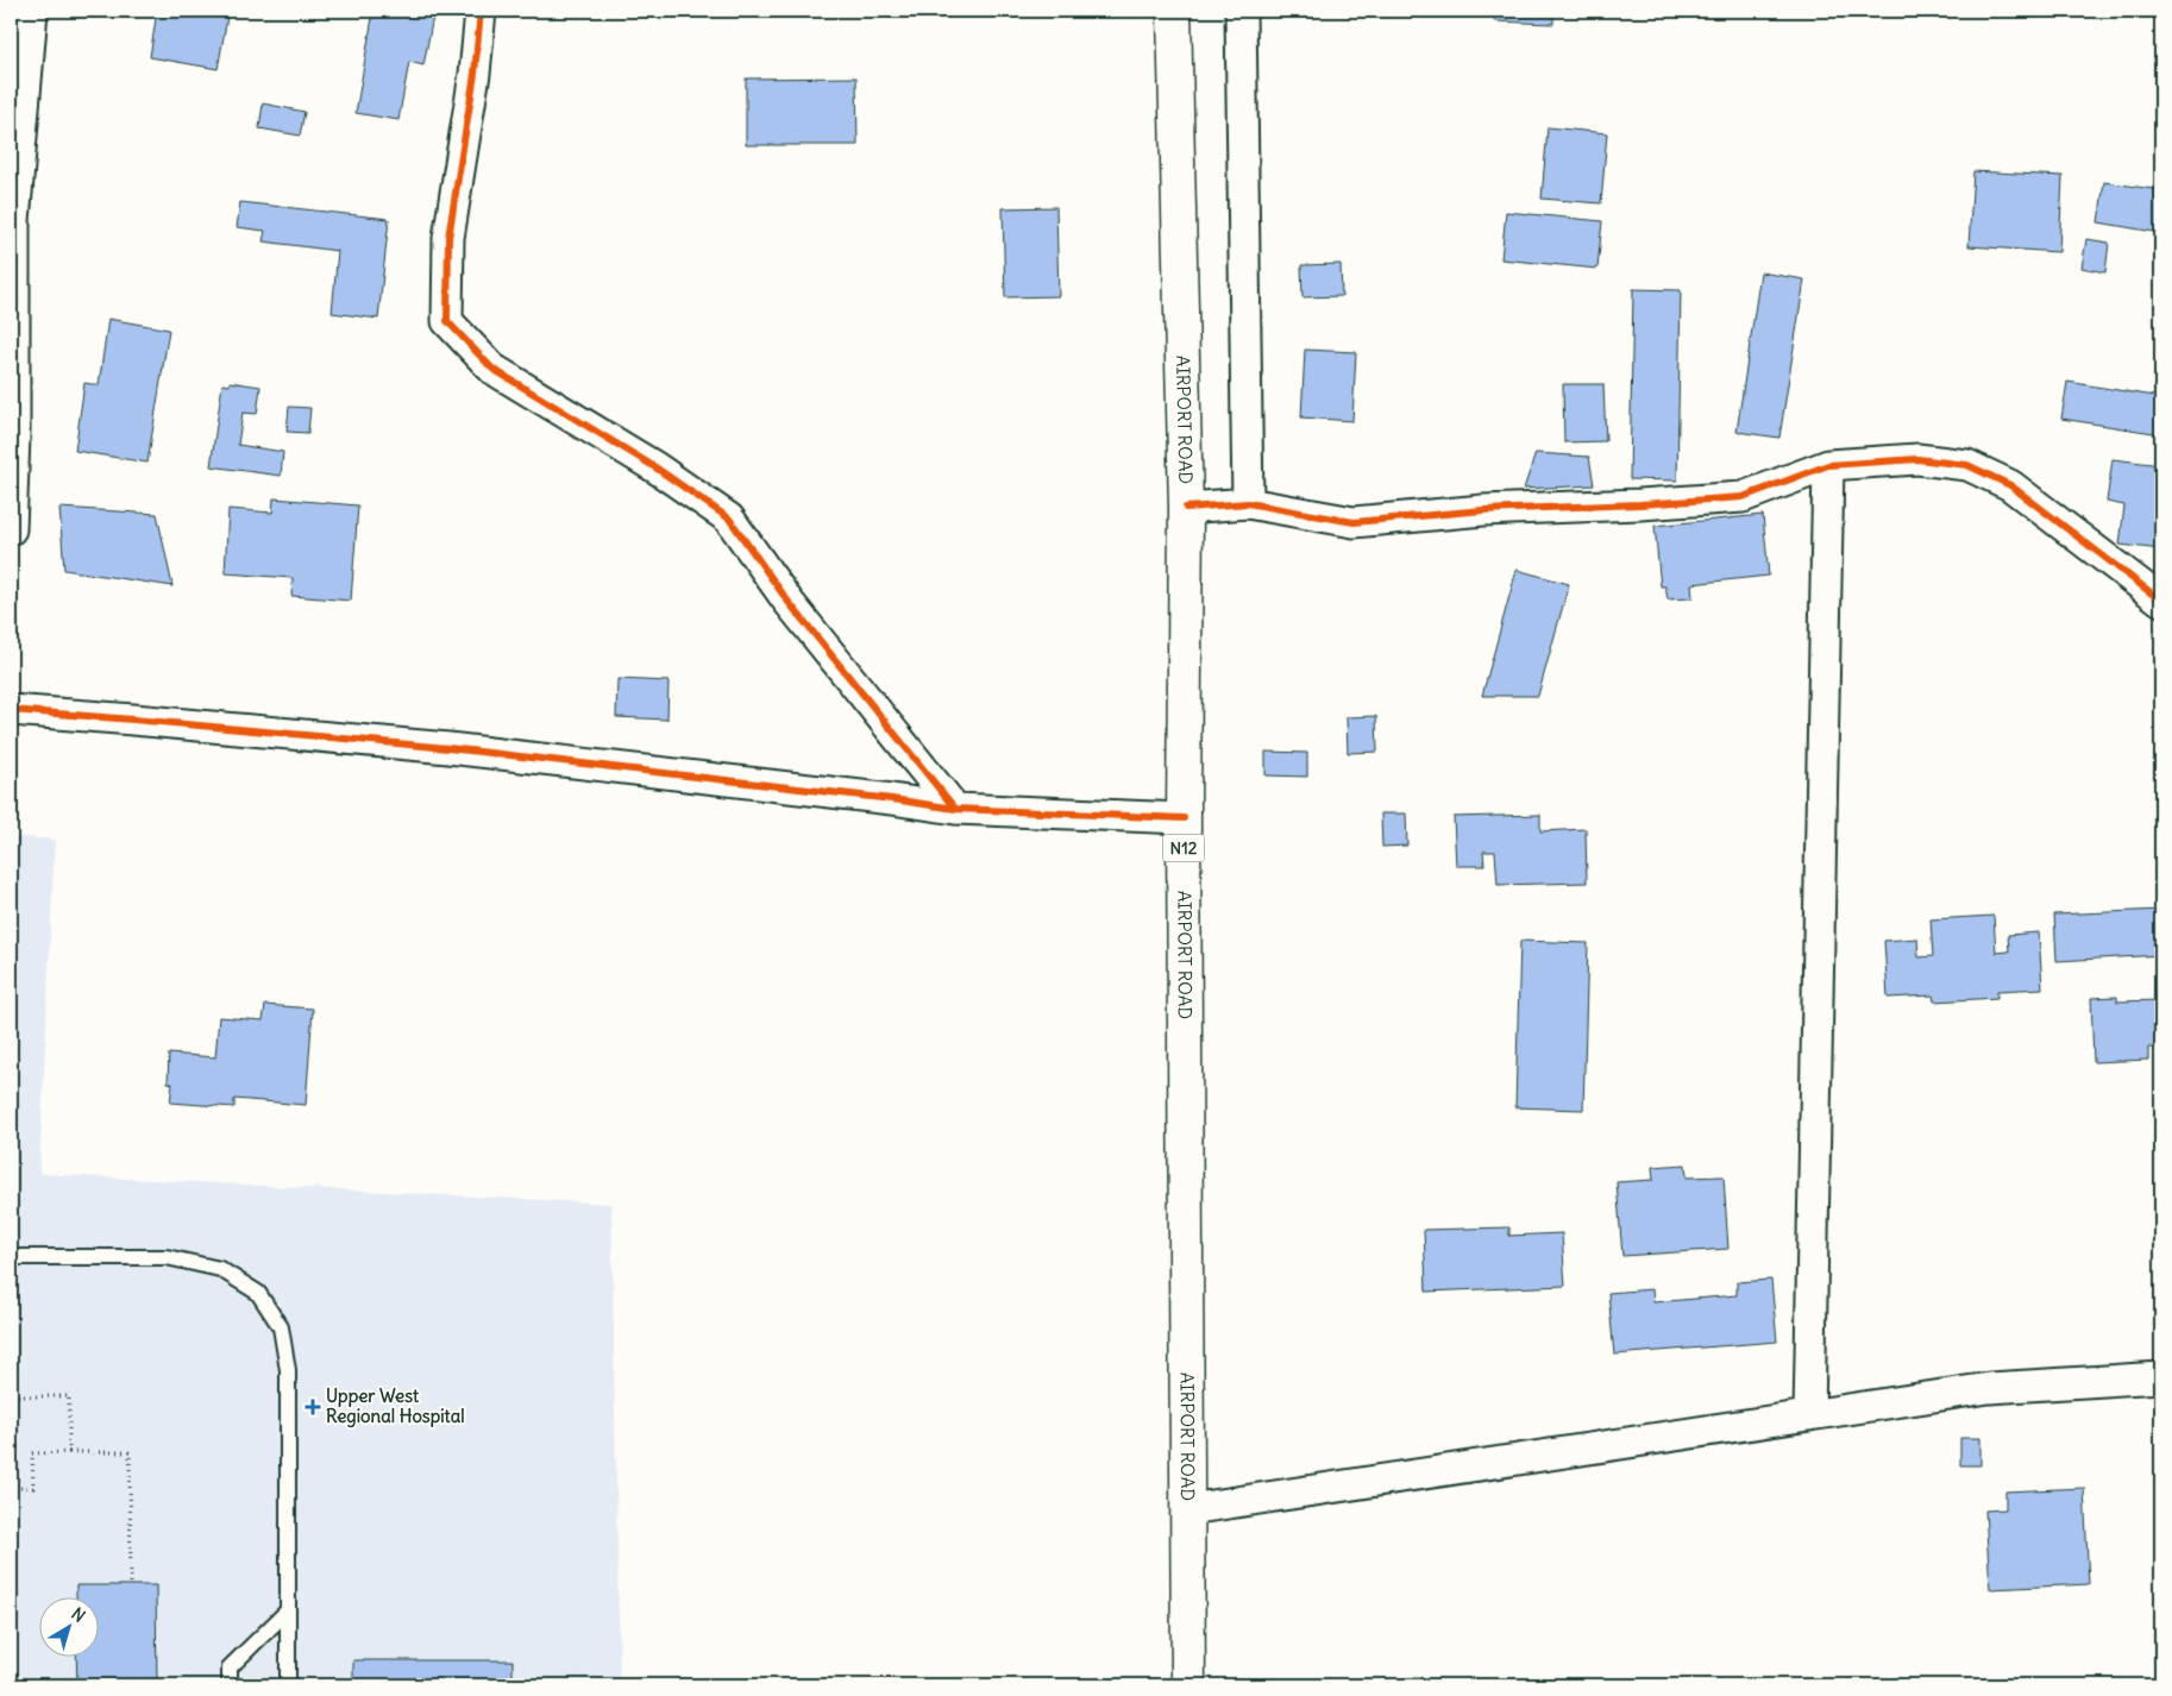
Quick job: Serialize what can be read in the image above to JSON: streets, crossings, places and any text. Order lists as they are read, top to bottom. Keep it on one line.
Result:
{"streets":{"highway":["AIRPORT ROAD","N12"]},"places":{"health":["Upper West Regional Hospital"]},"north":"top right"}
